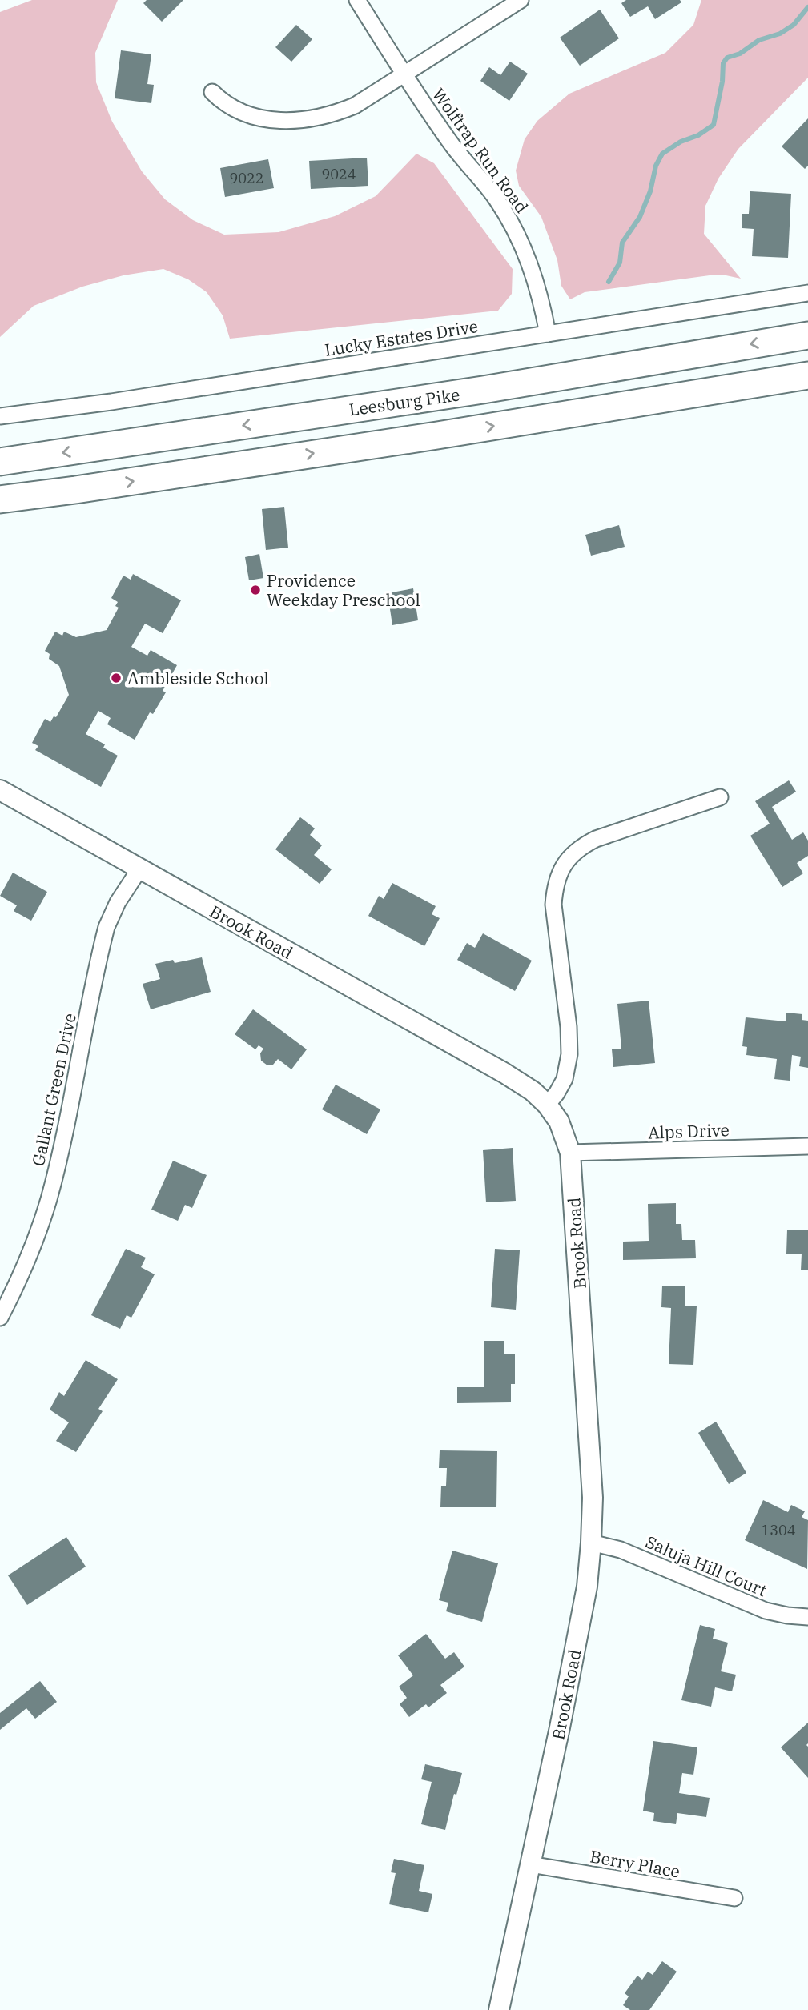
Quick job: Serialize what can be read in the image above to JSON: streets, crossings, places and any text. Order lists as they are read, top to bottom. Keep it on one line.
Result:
{"streets":{"highway":["Leesburg Pike"],"street":["Wolftrap Run Road","Lucky Estates Drive","Brook Road","Gallant Green Drive","Alps Drive","Saluja Hill Court","Berry Place"]},"crossings":[["Wolftrap Run Road","Lucky Estates Drive"],["Brook Road","Gallant Green Drive"],["Brook Road","Alps Drive"],["Brook Road","Saluja Hill Court"],["Brook Road","Berry Place"]],"places":["Providence Weekday Preschool","Ambleside School"],"house_numbers":["9024","9022","1304"]}
